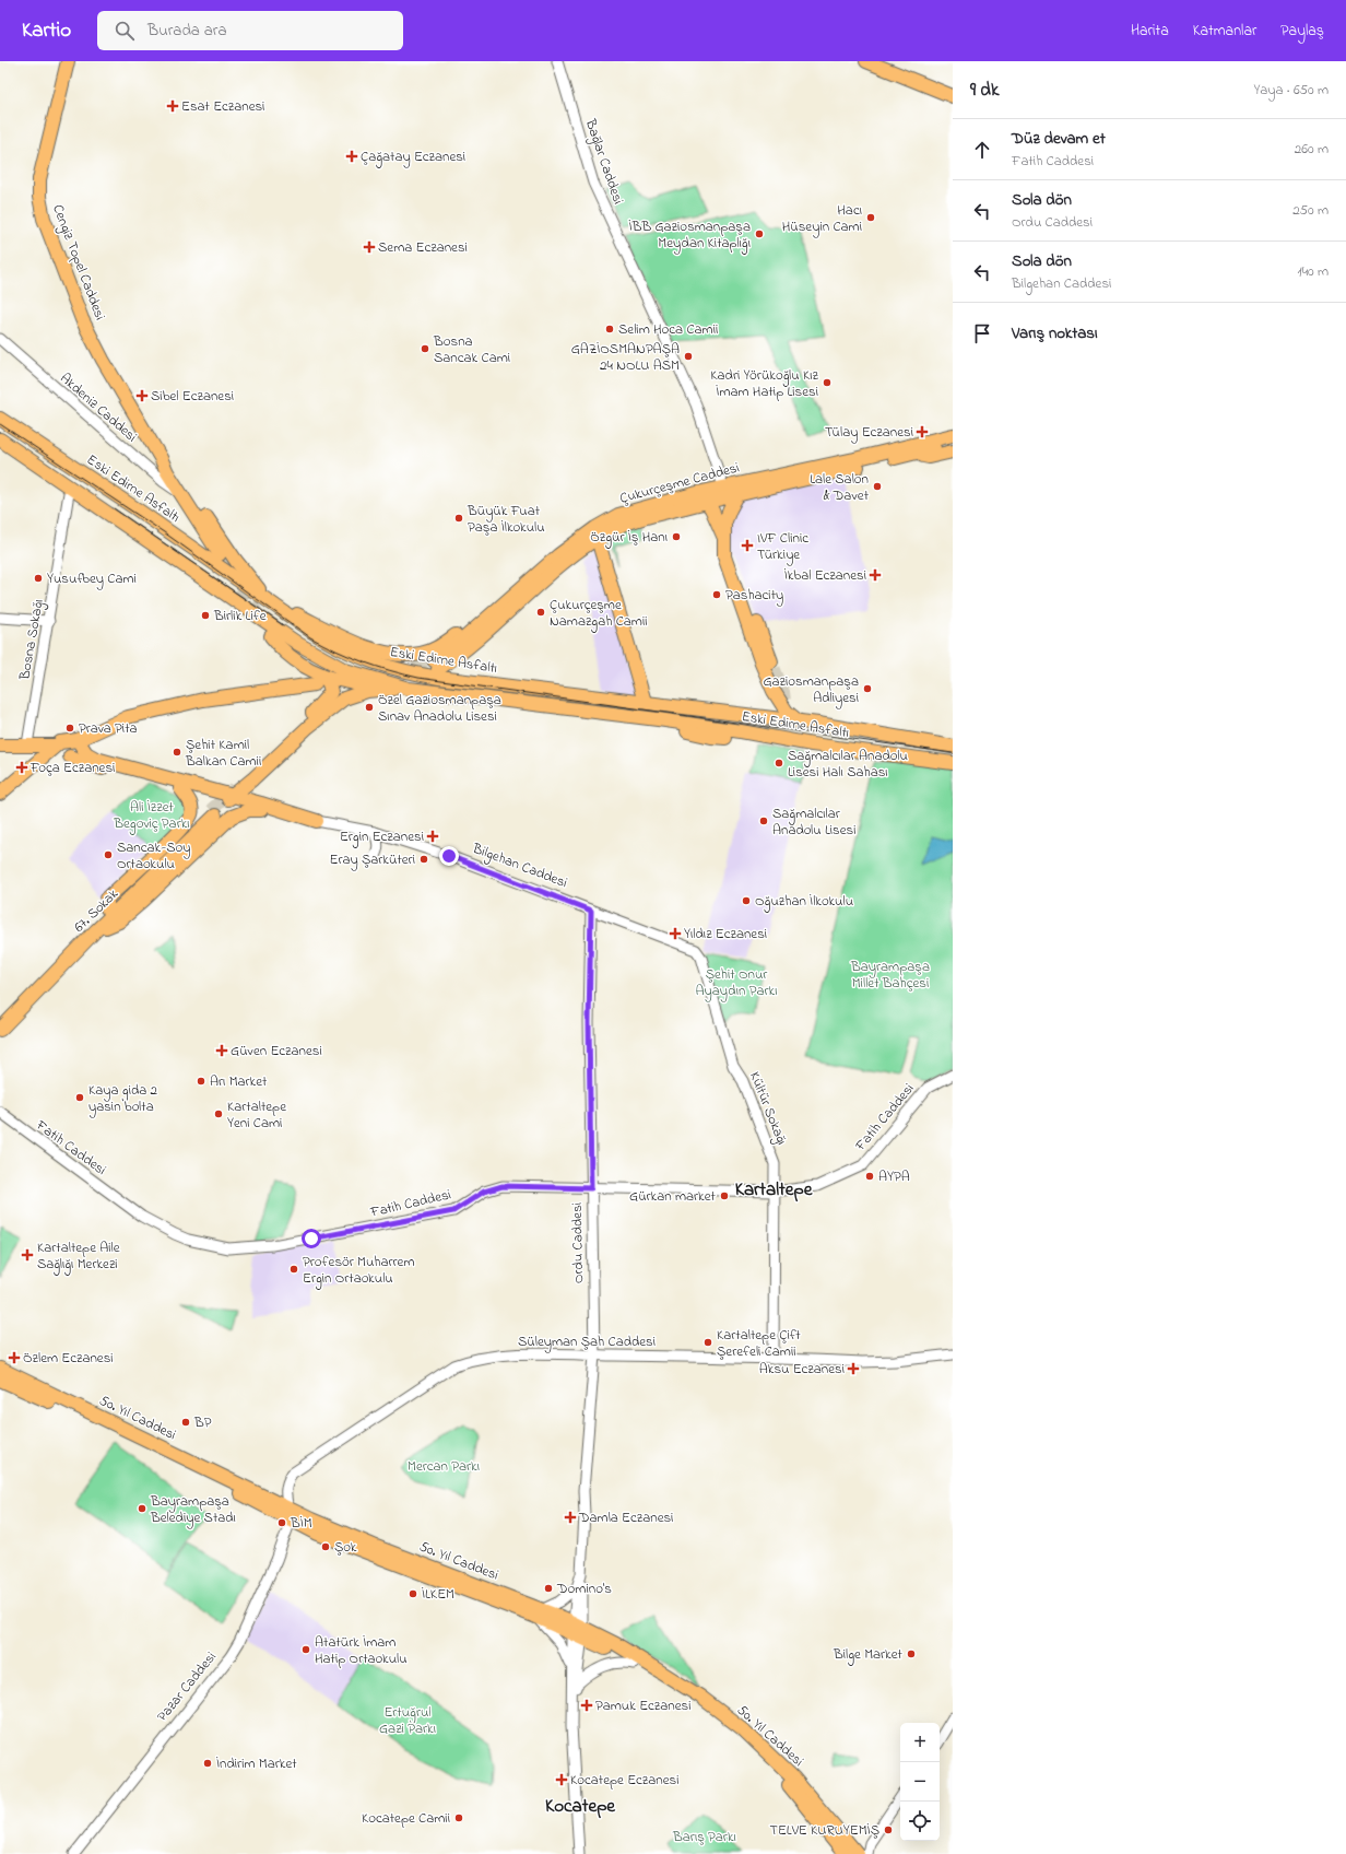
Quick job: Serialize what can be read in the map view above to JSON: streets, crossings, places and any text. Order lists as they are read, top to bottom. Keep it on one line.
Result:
{"streets":{"main road":["Cengiz Topel Caddesi","Çukurçeşme Caddesi","Eski Edirne Asfaltı","Bilgehan Caddesi","67. Sokak","50. Yıl Caddesi"],"street":["Bağlar Caddesi","Akdeniz Caddesi","Bosna Sokağı","Kültür Sokağı","Fatih Caddesi","Ordu Caddesi","Süleyman Şah Caddesi","Pazar Caddesi"]},"crossings":[["Bağlar Caddesi","Çukurçeşme Caddesi"],["Cengiz Topel Caddesi","Akdeniz Caddesi"],["Cengiz Topel Caddesi","Eski Edirne Asfaltı"],["Eski Edirne Asfaltı","Bosna Sokağı"],["Bilgehan Caddesi","Kültür Sokağı"],["Bilgehan Caddesi","Ordu Caddesi"],["Kültür Sokağı","Fatih Caddesi"],["Fatih Caddesi","Ordu Caddesi"],["Ordu Caddesi","Süleyman Şah Caddesi"],["Ordu Caddesi","50. Yıl Caddesi"],["Süleyman Şah Caddesi","50. Yıl Caddesi"],["Süleyman Şah Caddesi","Pazar Caddesi"],["50. Yıl Caddesi","Pazar Caddesi"]],"districts":["Kartaltepe","Kocatepe"],"parks":["Ali İzzet Begoviç Parkı","Bayrampaşa Millet Bahçesi","Şehit Onur Ayaydın Parkı","Mercan Parkı","Ertuğrul Gazi Parkı","Barış Parkı"],"places":{"health":["Esat Eczanesi","Çağatay Eczanesi","Sema Eczanesi","Sibel Eczanesi","Tülay Eczanesi","IVF Clinic Türkiye","İkbal Eczanesi","Foça Eczanesi","Ergin Eczanesi","Yıldız Eczanesi","Güven Eczanesi","Kartaltepe Aile Sağlığı Merkezi","Özlem Eczanesi","Aksu Eczanesi","Damla Eczanesi","Pamuk Eczanesi","Kocatepe Eczanesi"],"other":["Hacı Hüseyin Cami","İBB Gaziosmanpaşa Meydan Kitaplığı","Selim Hoca Camii","Bosna Sancak Cami","GAZİOSMANPAŞA 24 NOLU ASM","Kadri Yörükoğlu Kız İmam Hatip Lisesi","Lale Salon & Davet","Büyük Fuat Paşa İlkokulu","Özgür İş Hanı","Yusufbey Cami","Pashacity","Çukurçeşme Namazgah Camii","Birlik Life","Gaziosmanpaşa Adliyesi","Özel Gaziosmanpaşa Sınav Anadolu Lisesi","Prava Pita","Şehit Kamil Balkan Camii","Sağmalcılar Anadolu Lisesi Halı Sahası","Sağmalcılar Anadolu Lisesi","Sancak-Soy Ortaokulu","Eray Şarküteri","Oğuzhan İlkokulu","Arı Market","Kaya gida 2 yasin bolta","Kartaltepe Yeni Cami","AYPA","Gürkan market","Profesör Muharrem Ergin Ortaokulu","Kartaltepe Çift Şerefeli Camii","BP","Bayrampaşa Belediye Stadı","BİM","Şok","Domino's","İLKEM","Atatürk İmam Hatip Ortaokulu","Bilge Market","İndirim Market","Kocatepe Camii","TELVE KURUYEMİŞ"]},"page":{"header":"Kartio","search":"Burada ara","nav":["Harita","Katmanlar","Paylaş"],"heading":["9 dk","Yaya · 650 m"],"list":[["Düz devam et","Fatih Caddesi","260 m"],["Sola dön","Ordu Caddesi","250 m"],["Sola dön","Bilgehan Caddesi","140 m"],"Varış noktası"],"map_buttons":["+","−"]}}
